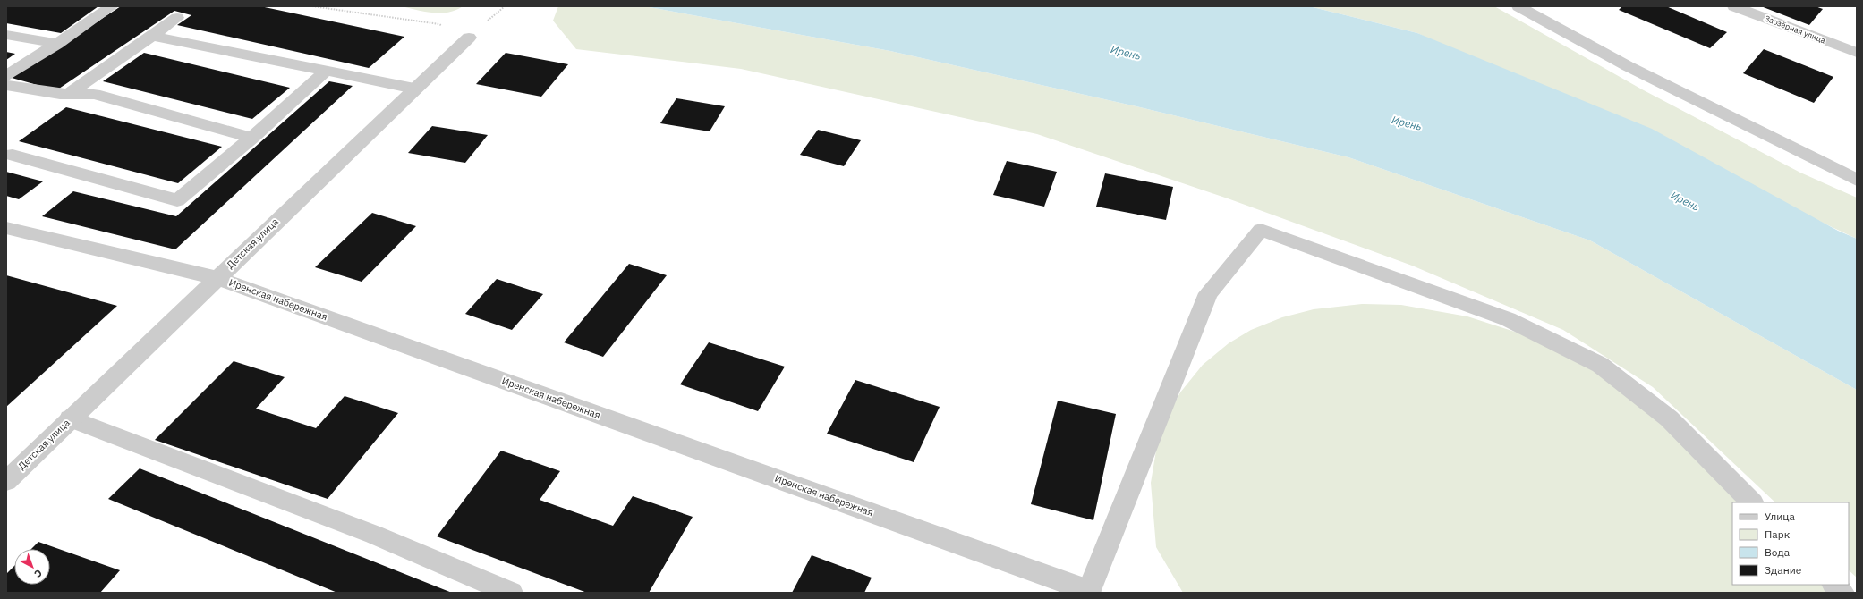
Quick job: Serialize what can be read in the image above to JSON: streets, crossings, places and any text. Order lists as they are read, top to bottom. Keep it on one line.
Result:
{"streets":{"street":["Заозёрная улица","Детская улица","Иренская набережная"]},"crossings":[["Детская улица","Иренская набережная"]],"water":["Ирень"],"legend":["Улица","Парк","Вода","Здание"],"north":"bottom right"}
